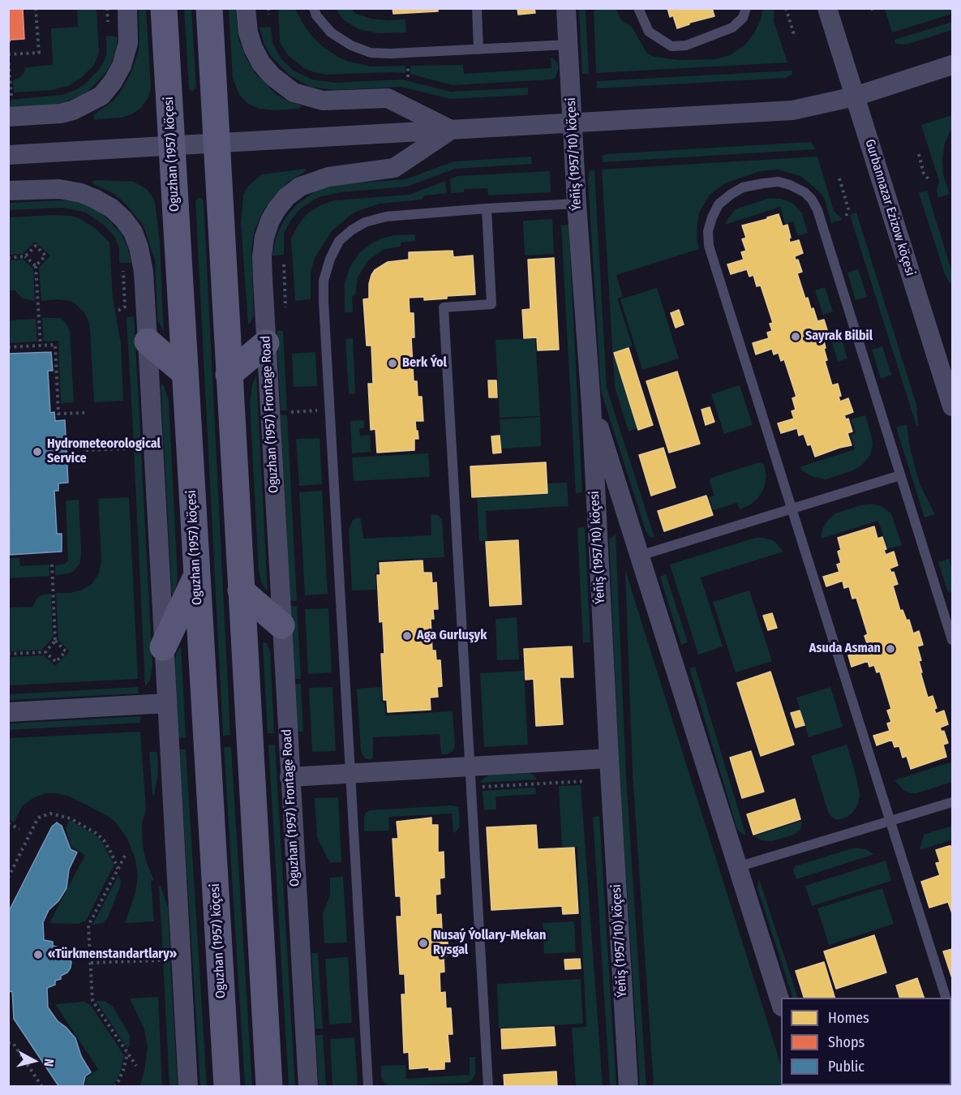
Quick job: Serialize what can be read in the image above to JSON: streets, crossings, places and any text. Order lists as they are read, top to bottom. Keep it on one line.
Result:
{"streets":{"main road":["Oguzhan (1957) köçesi"],"street":["Ýeňiş (1957/10) köçesi","Gurbannazar Ezizow köçesi","Oguzhan (1957) Frontage Road"]},"places":["Sayrak Bilbil","Berk Ýol","Hydrometeorological Service","Aga Gurluşyk","Asuda Asman","Nusaý Ýollary-Mekan Rysgal","«Türkmenstandartlary»"],"legend":["Homes","Shops","Public"],"north":"right"}
